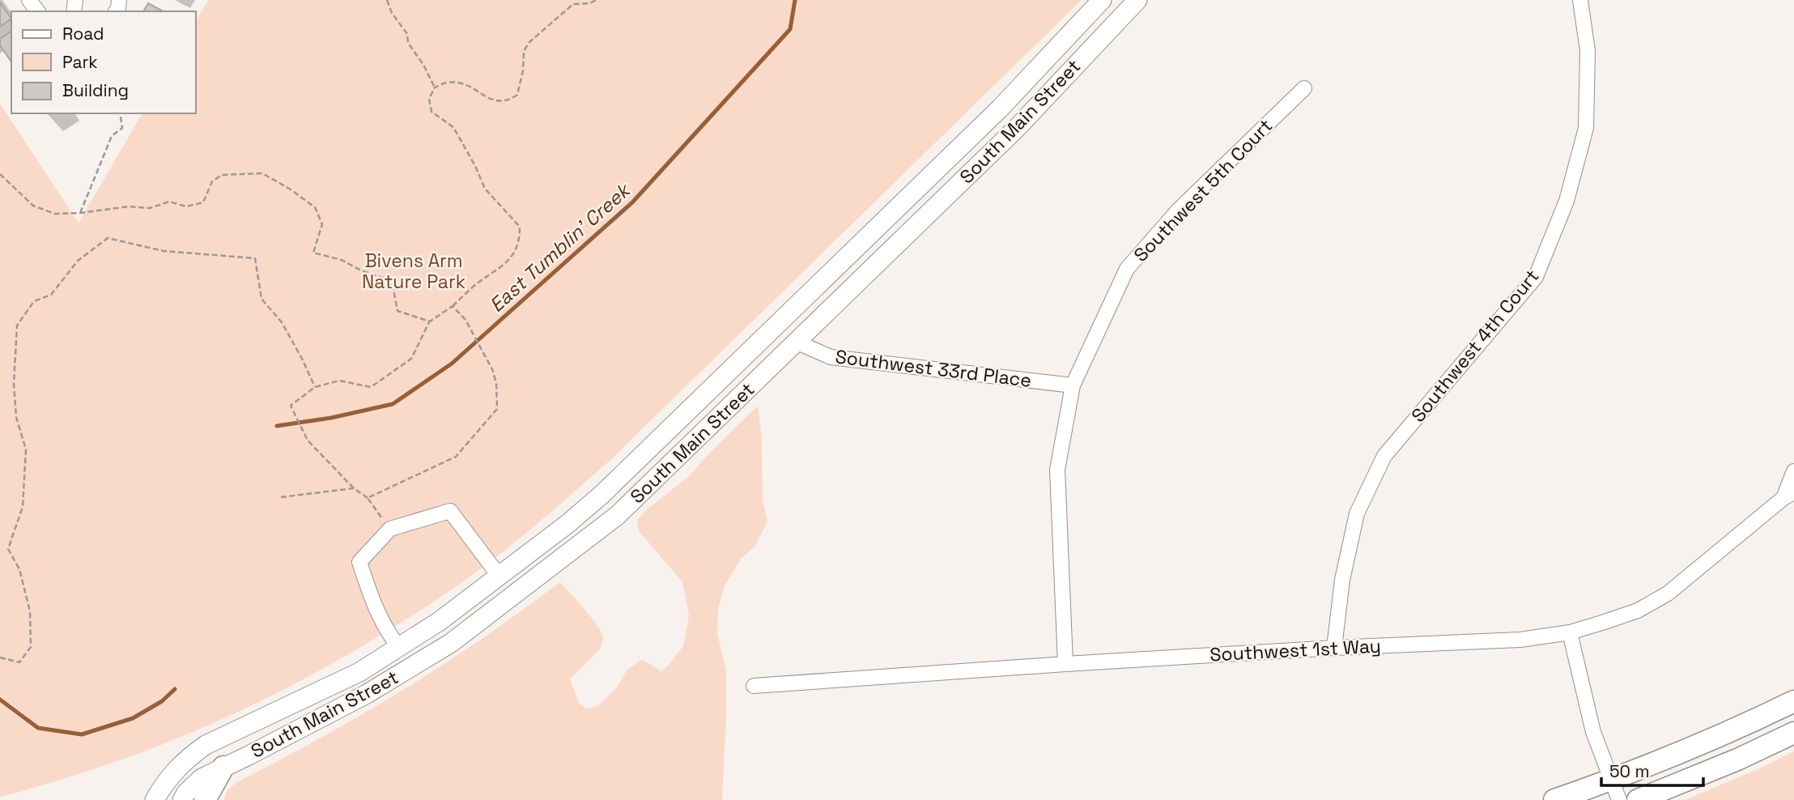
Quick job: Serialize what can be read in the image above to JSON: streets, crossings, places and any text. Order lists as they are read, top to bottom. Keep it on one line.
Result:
{"streets":{"main road":["South Main Street"],"street":["Southwest 5th Court","Southwest 4th Court","Southwest 33rd Place","Southwest 1st Way"]},"crossings":[["South Main Street","Southwest 33rd Place"],["Southwest 5th Court","Southwest 33rd Place"],["Southwest 5th Court","Southwest 1st Way"],["Southwest 4th Court","Southwest 1st Way"]],"water":["East Tumblin' Creek"],"parks":["Bivens Arm Nature Park"],"legend":["Road","Park","Building"],"scale_bar":"50 m"}
